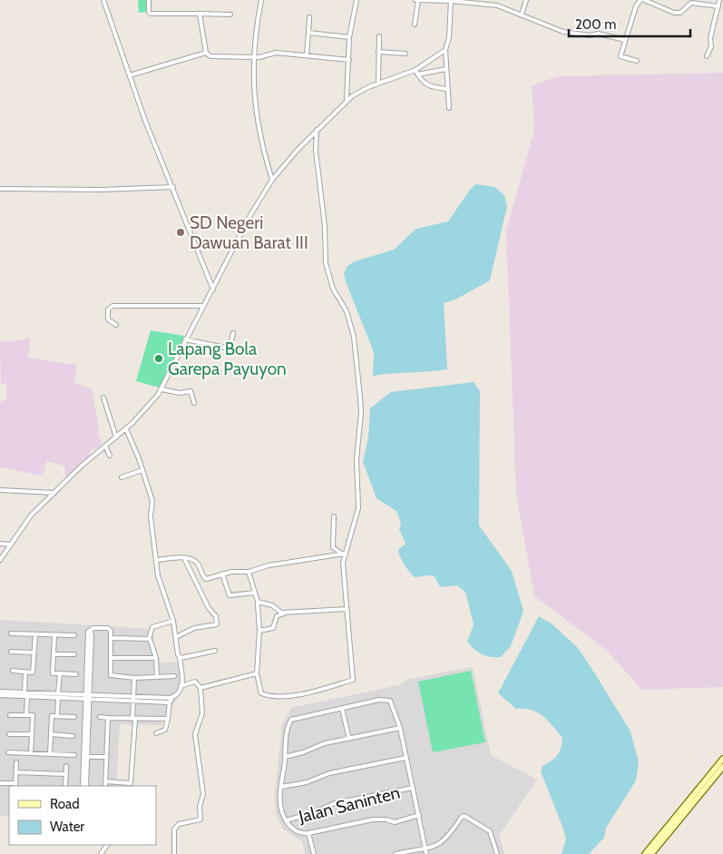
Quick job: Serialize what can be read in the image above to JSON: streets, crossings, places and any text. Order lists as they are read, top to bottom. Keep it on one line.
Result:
{"streets":{"street":["Jalan Saninten"]},"places":["SD Negeri Dawuan Barat III","Lapang Bola Garepa Payuyon"],"legend":["Road","Water"],"scale_bar":"200 m"}
